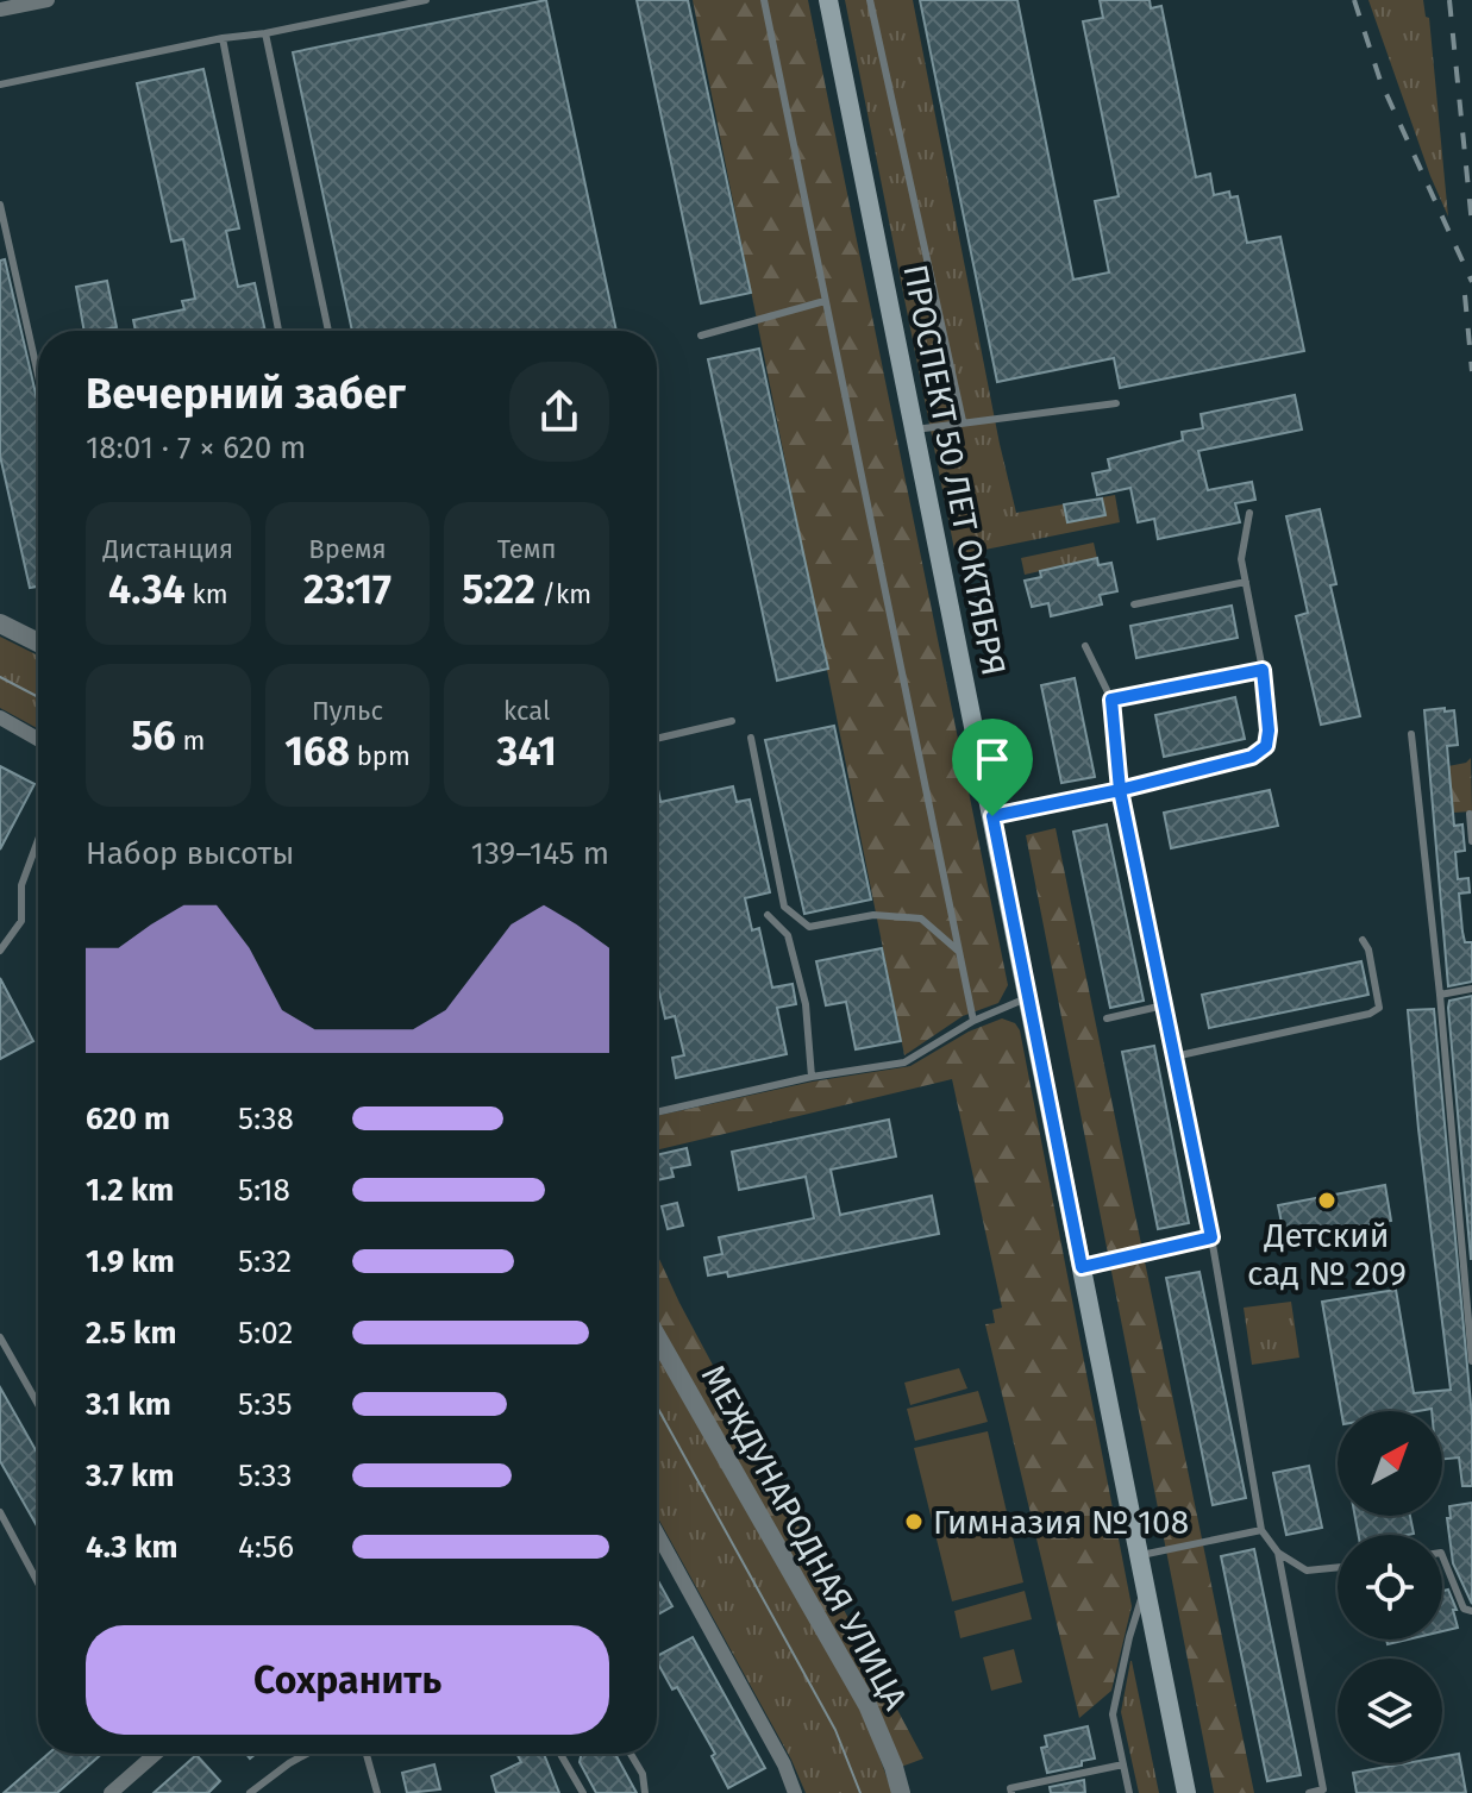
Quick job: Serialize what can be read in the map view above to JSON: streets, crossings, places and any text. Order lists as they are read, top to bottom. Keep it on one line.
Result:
{"streets":{"main road":["ПРОСПЕКТ 50 ЛЕТ ОКТЯБРЯ"],"street":["МЕЖДУНАРОДНАЯ УЛИЦА"]},"places":["Детский сад № 209","Гимназия № 108"],"north":"top right","page":{"heading":["Вечерний забег","18:01 · 7 × 620 m"],"stats":[["Дистанция","4.34 km"],["Время","23:17"],["Темп","5:22 /km"],["56 m"],["Пульс","168 bpm"],["kcal","341"]],"chart":["Набор высоты","139–145 m"],"list":[{"name":"620 m","note":"5:38"},{"name":"1.2 km","note":"5:18"},{"name":"1.9 km","note":"5:32"},{"name":"2.5 km","note":"5:02"},{"name":"3.1 km","note":"5:35"},{"name":"3.7 km","note":"5:33"},{"name":"4.3 km","note":"4:56"}],"buttons":"Сохранить"}}
